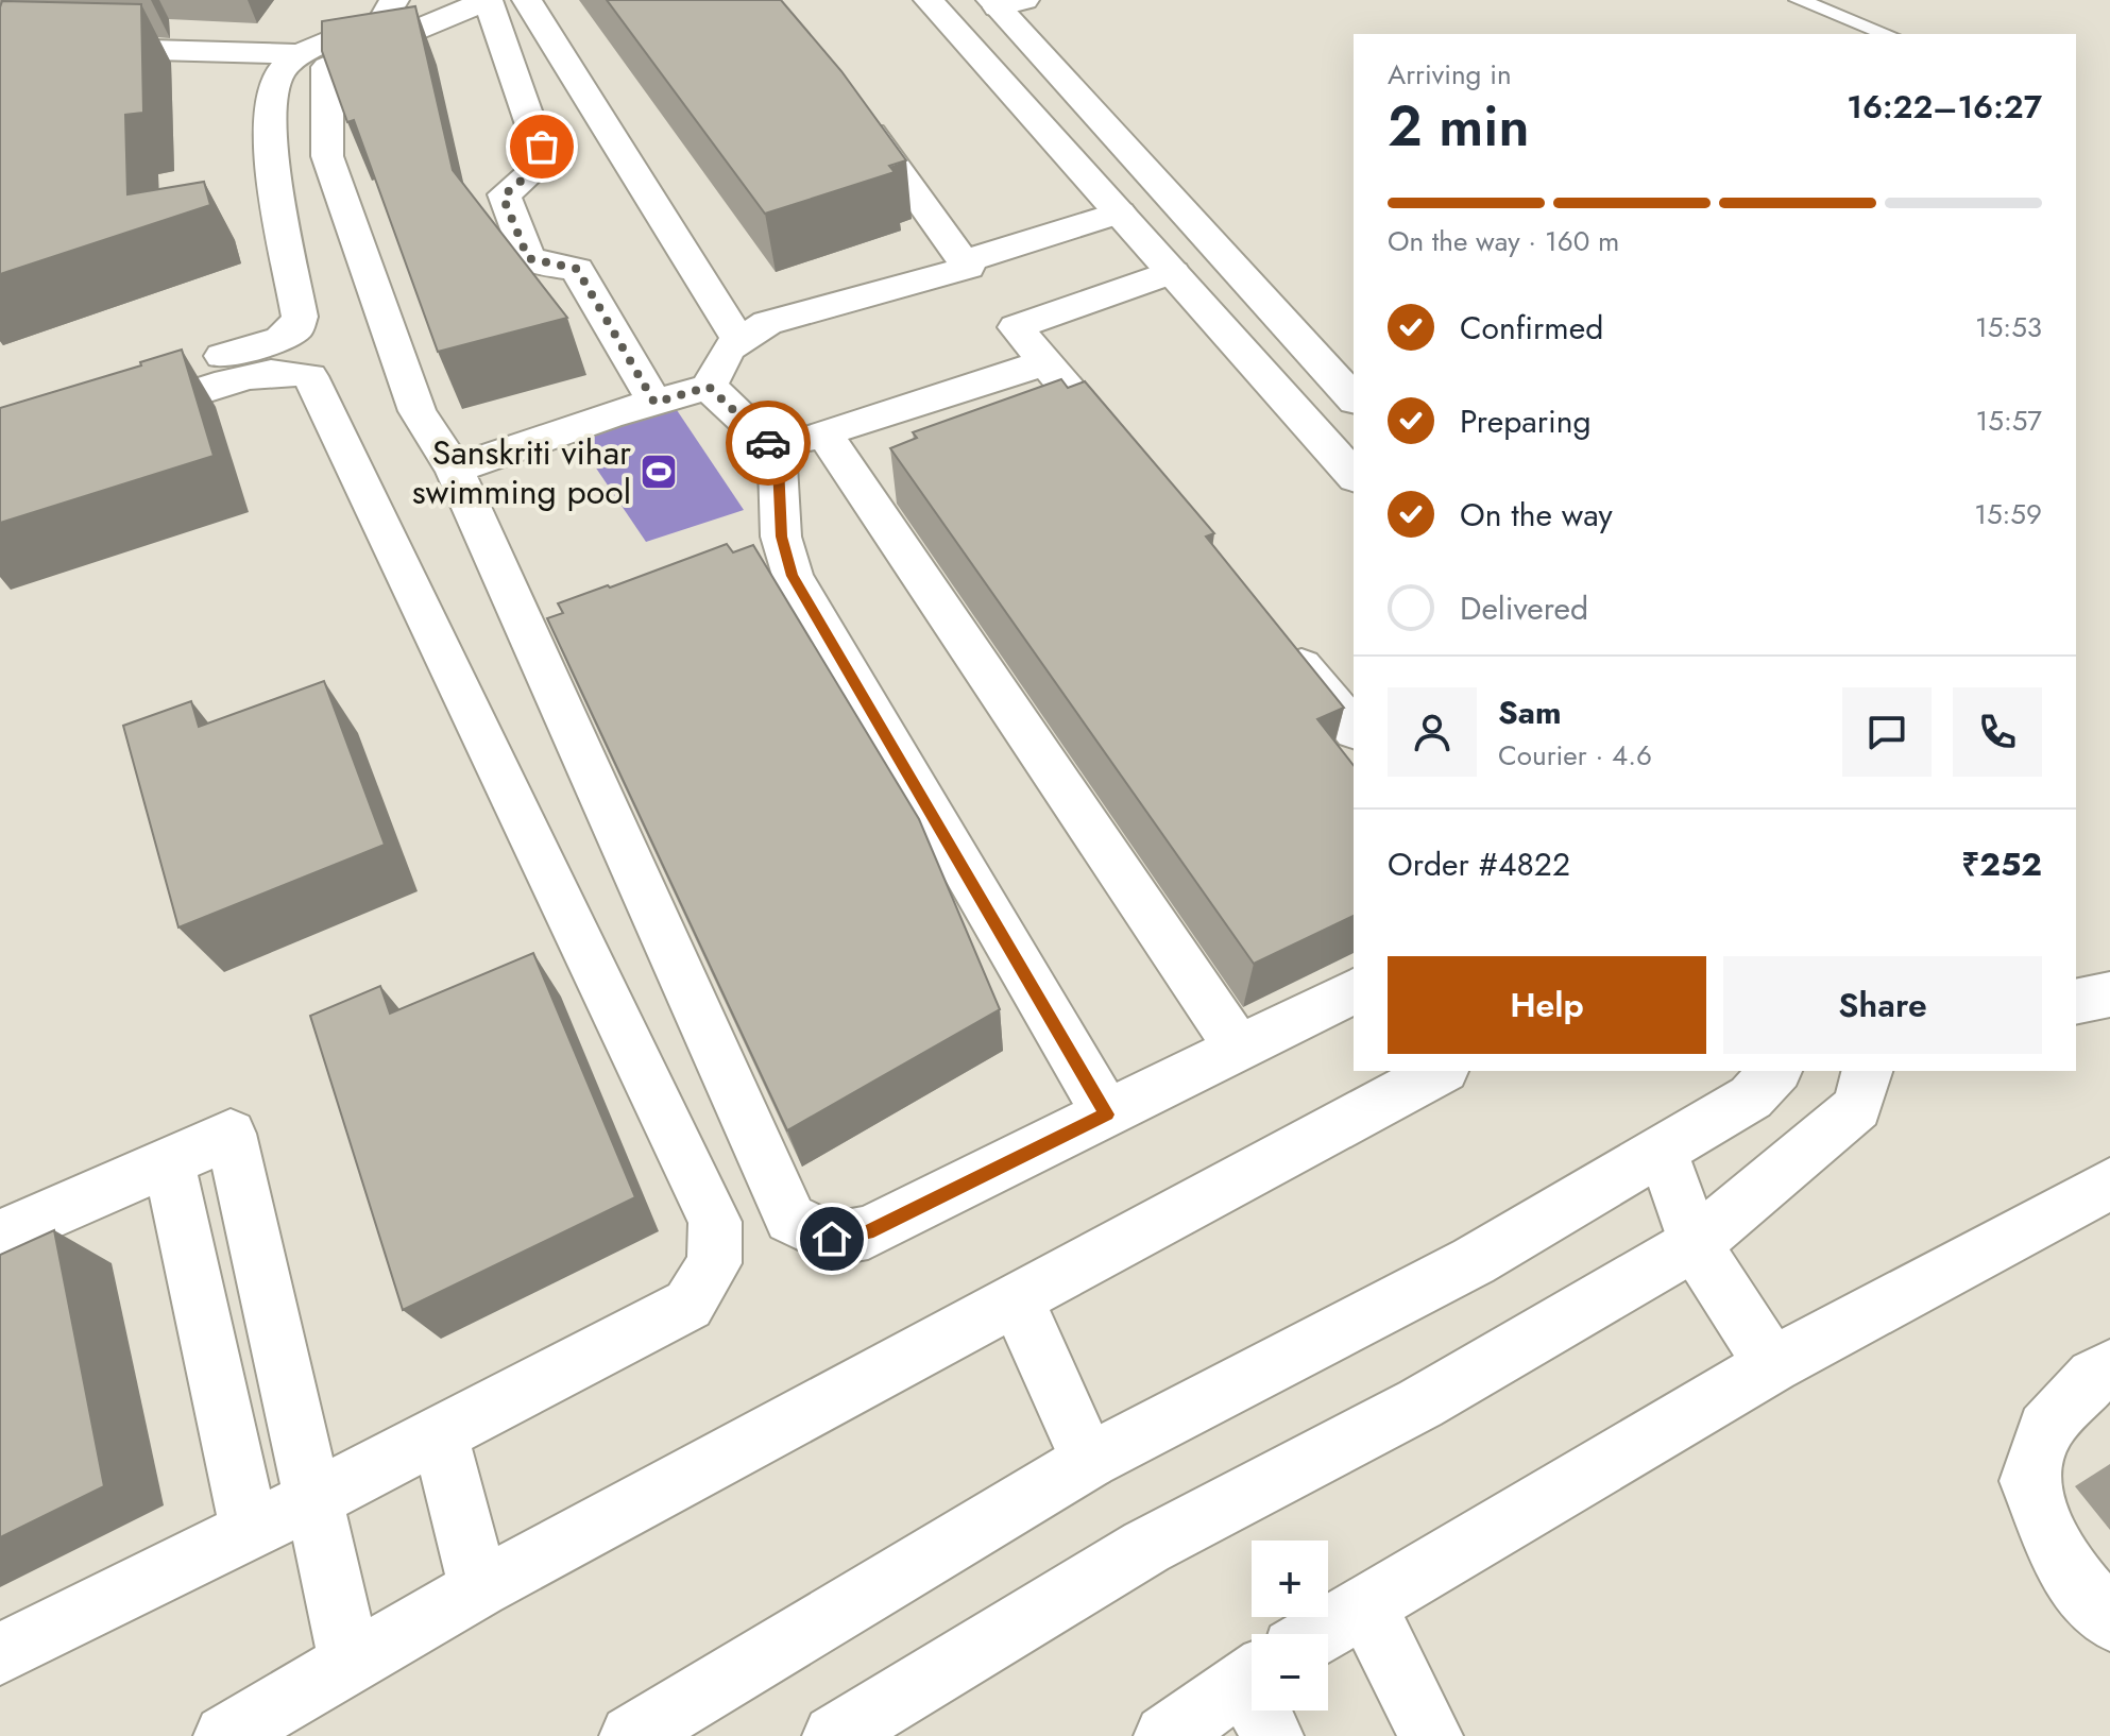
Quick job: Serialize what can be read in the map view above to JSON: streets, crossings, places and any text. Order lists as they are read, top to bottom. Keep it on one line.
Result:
{"places":{"sports":["Sanskriti vihar swimming pool"]},"page":{"heading":["2 min","Arriving in","16:22–16:27"],"panel":["Sam","Courier · 4.6","Order #4822","₹252"],"bar":"On the way · 160 m","list":[["Confirmed","15:53"],["Preparing","15:57"],["On the way","15:59"],"Delivered"],"buttons":["Help","Share"],"map_buttons":["+","−"]}}
